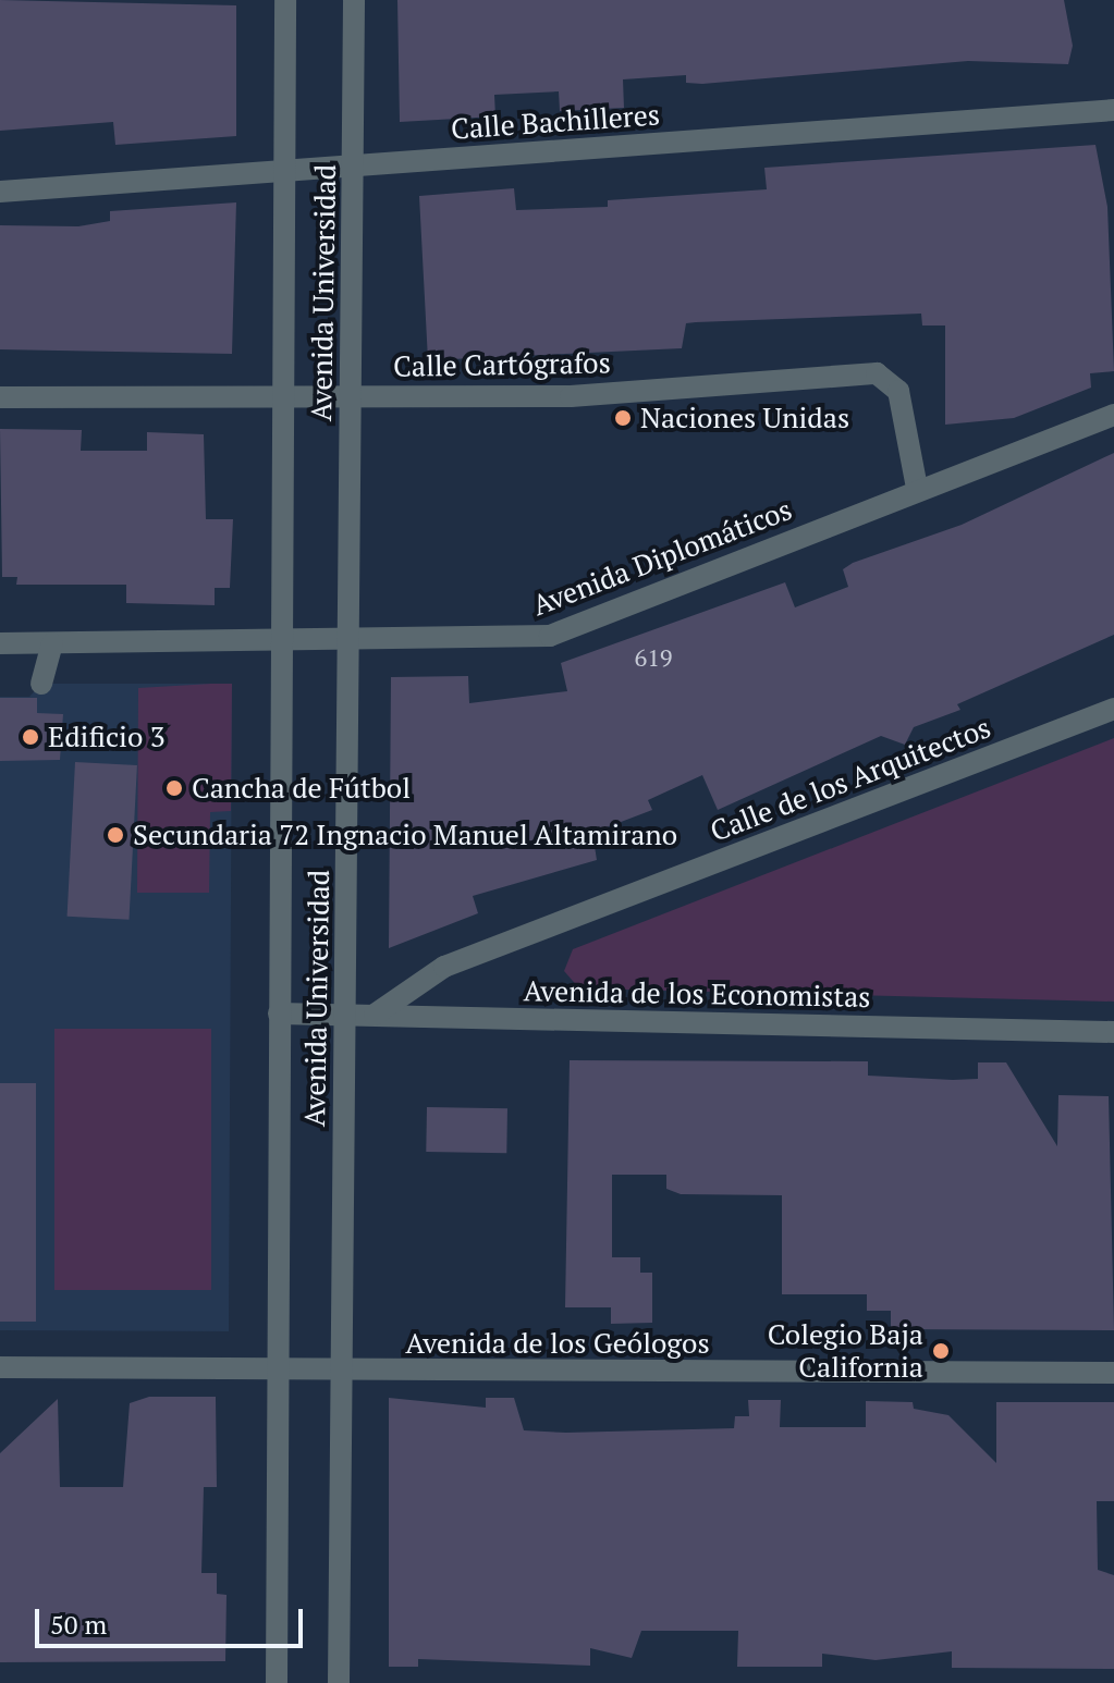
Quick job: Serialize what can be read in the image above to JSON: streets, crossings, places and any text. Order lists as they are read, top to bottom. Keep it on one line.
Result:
{"streets":{"street":["Calle Bachilleres","Avenida Universidad","Calle Cartógrafos","Avenida Diplomáticos","Calle de los Arquitectos","Avenida de los Economistas","Avenida de los Geólogos"]},"crossings":[["Calle Bachilleres","Avenida Universidad"],["Avenida Universidad","Calle Cartógrafos"],["Avenida Universidad","Avenida Diplomáticos"],["Avenida Universidad","Avenida de los Economistas"],["Avenida Universidad","Avenida de los Geólogos"],["Calle Cartógrafos","Avenida Diplomáticos"],["Calle de los Arquitectos","Avenida de los Economistas"]],"places":["Naciones Unidas","Edificio 3","Cancha de Fútbol","Secundaria 72 Ingnacio Manuel Altamirano","Colegio Baja California"],"house_numbers":["619"],"scale_bar":"50 m"}
